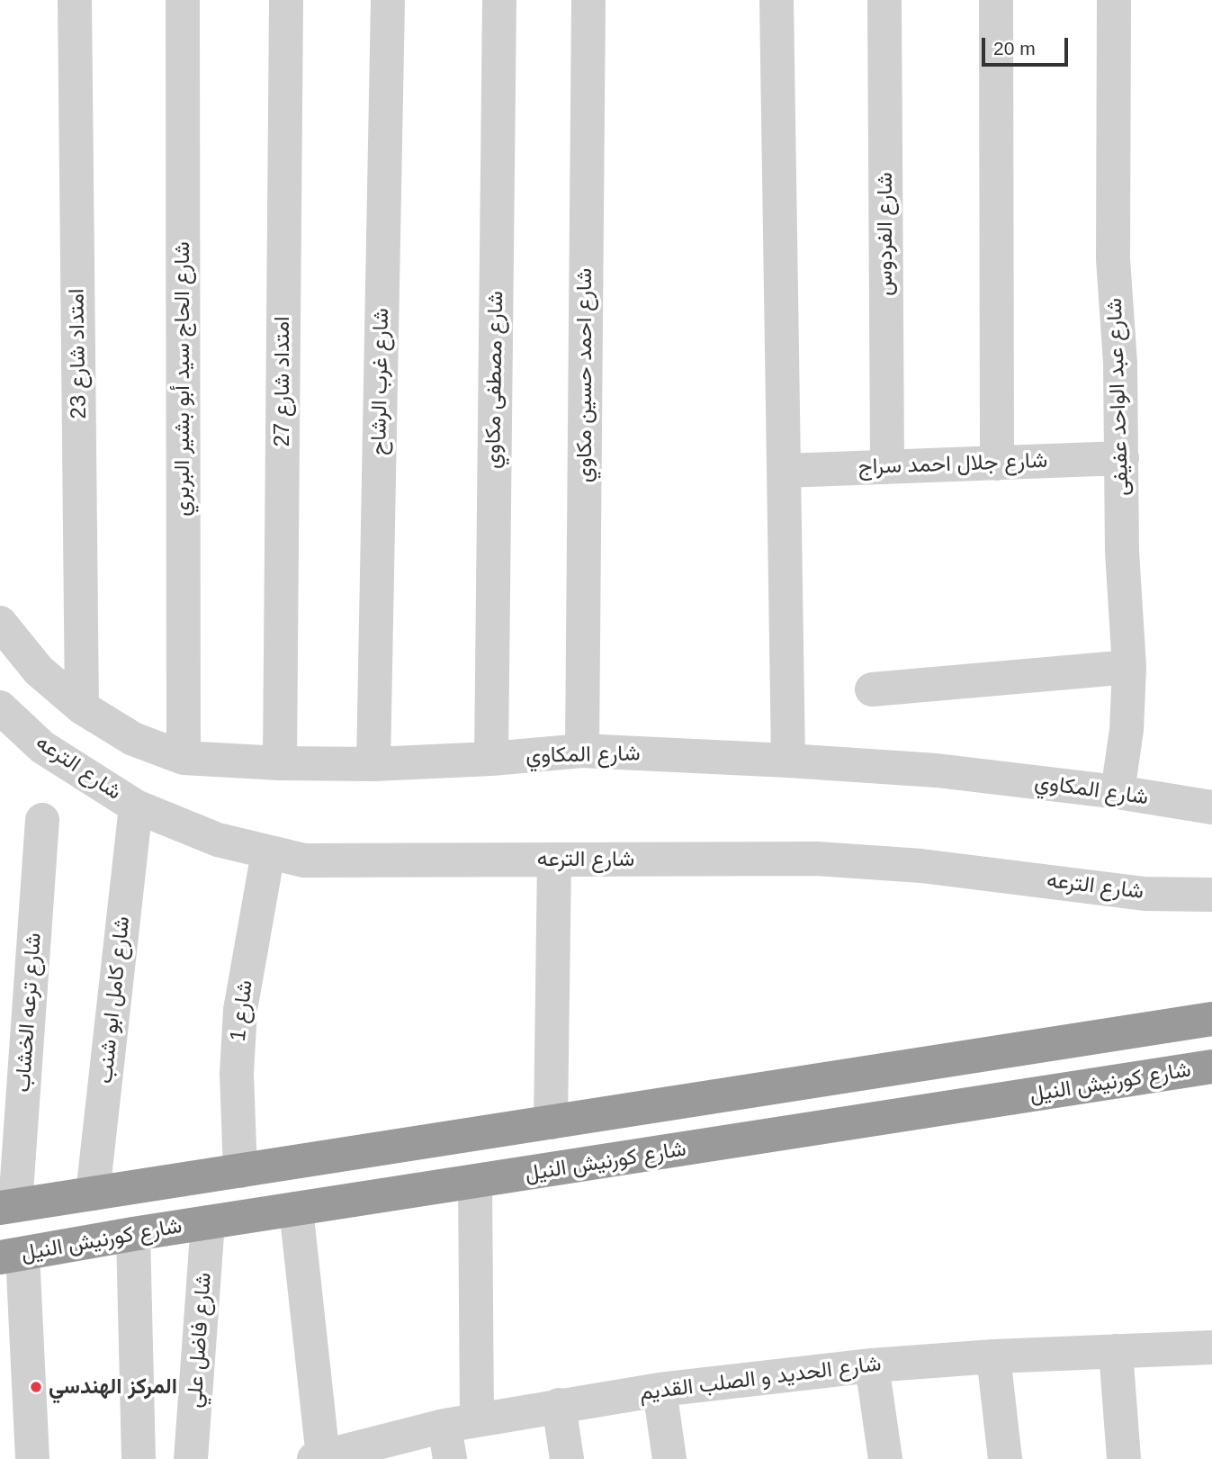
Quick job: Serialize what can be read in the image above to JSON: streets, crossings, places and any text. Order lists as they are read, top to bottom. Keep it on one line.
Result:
{"streets":{"highway":["شارع كورنيش النيل"],"street":["شارع الفردوس","امتداد شارع 23","شارع احمد حسين مكاوي","شارع الحاج سيد أبو بشير البربري","شارع مصطفى مكاوي","امتداد شارع 27","شارع غرب الرشاح","شارع عبد الواحد عفيفى","شارع جلال احمد سراج","شارع المكاوي","شارع الترعه","شارع كامل ابو شنب","شارع 1","شارع ترعه الخشاب","شارع فاضل علي","شارع الحديد و الصلب القديم"]},"crossings":[["شارع الفردوس","شارع جلال احمد سراج"],["امتداد شارع 23","شارع المكاوي"],["شارع احمد حسين مكاوي","شارع المكاوي"],["شارع الحاج سيد أبو بشير البربري","شارع المكاوي"],["شارع مصطفى مكاوي","شارع المكاوي"],["امتداد شارع 27","شارع المكاوي"],["شارع غرب الرشاح","شارع المكاوي"],["شارع عبد الواحد عفيفى","شارع جلال احمد سراج"],["شارع عبد الواحد عفيفى","شارع المكاوي"],["شارع الترعه","شارع كامل ابو شنب"],["شارع الترعه","شارع 1"],["شارع كامل ابو شنب","شارع كورنيش النيل"],["شارع 1","شارع كورنيش النيل"],["شارع ترعه الخشاب","شارع كورنيش النيل"],["شارع كورنيش النيل","شارع فاضل علي"]],"places":["المركز الهندسي"],"scale_bar":"20 m"}
